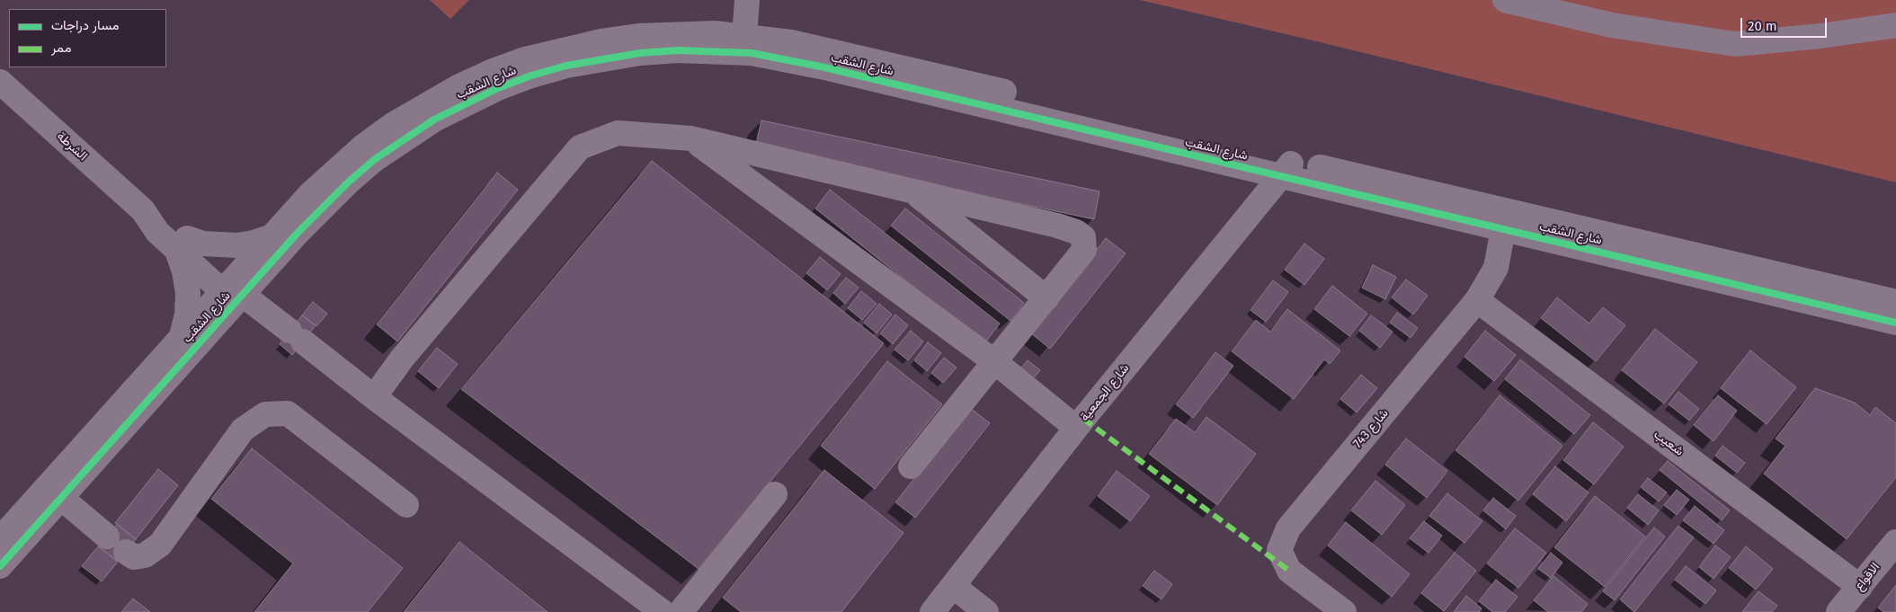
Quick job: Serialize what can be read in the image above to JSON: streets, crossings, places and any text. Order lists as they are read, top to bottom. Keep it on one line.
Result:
{"streets":{"street":["شارع الشقب","الشرطة","شارع الجمعية","شارع 743","شعيب","الاقواع"]},"crossings":[["شارع الشقب","الشرطة"],["شارع الشقب","شارع الجمعية"],["شارع الشقب","شارع 743"],["شارع 743","شعيب"],["شعيب","الاقواع"]],"legend":["مسار دراجات","ممر"],"scale_bar":"20 m"}
